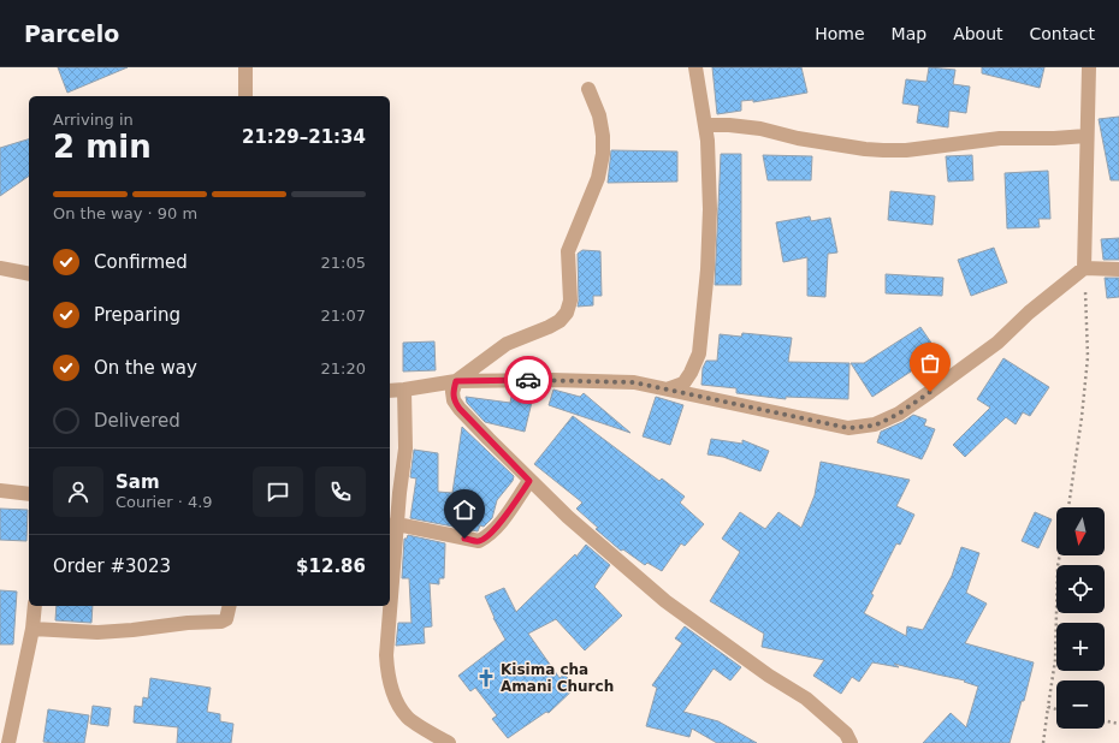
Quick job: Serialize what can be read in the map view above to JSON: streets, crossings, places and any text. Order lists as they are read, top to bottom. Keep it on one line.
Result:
{"places":{"church":["Kisima cha Amani Church"]},"north":"bottom","page":{"header":"Parcelo","nav":["Home","Map","About","Contact"],"heading":["2 min","Arriving in","21:29–21:34"],"panel":["Sam","Courier · 4.9","Order #3023","$12.86"],"bar":"On the way · 90 m","list":[["Confirmed","21:05"],["Preparing","21:07"],["On the way","21:20"],"Delivered"],"map_buttons":["+","−"]}}
